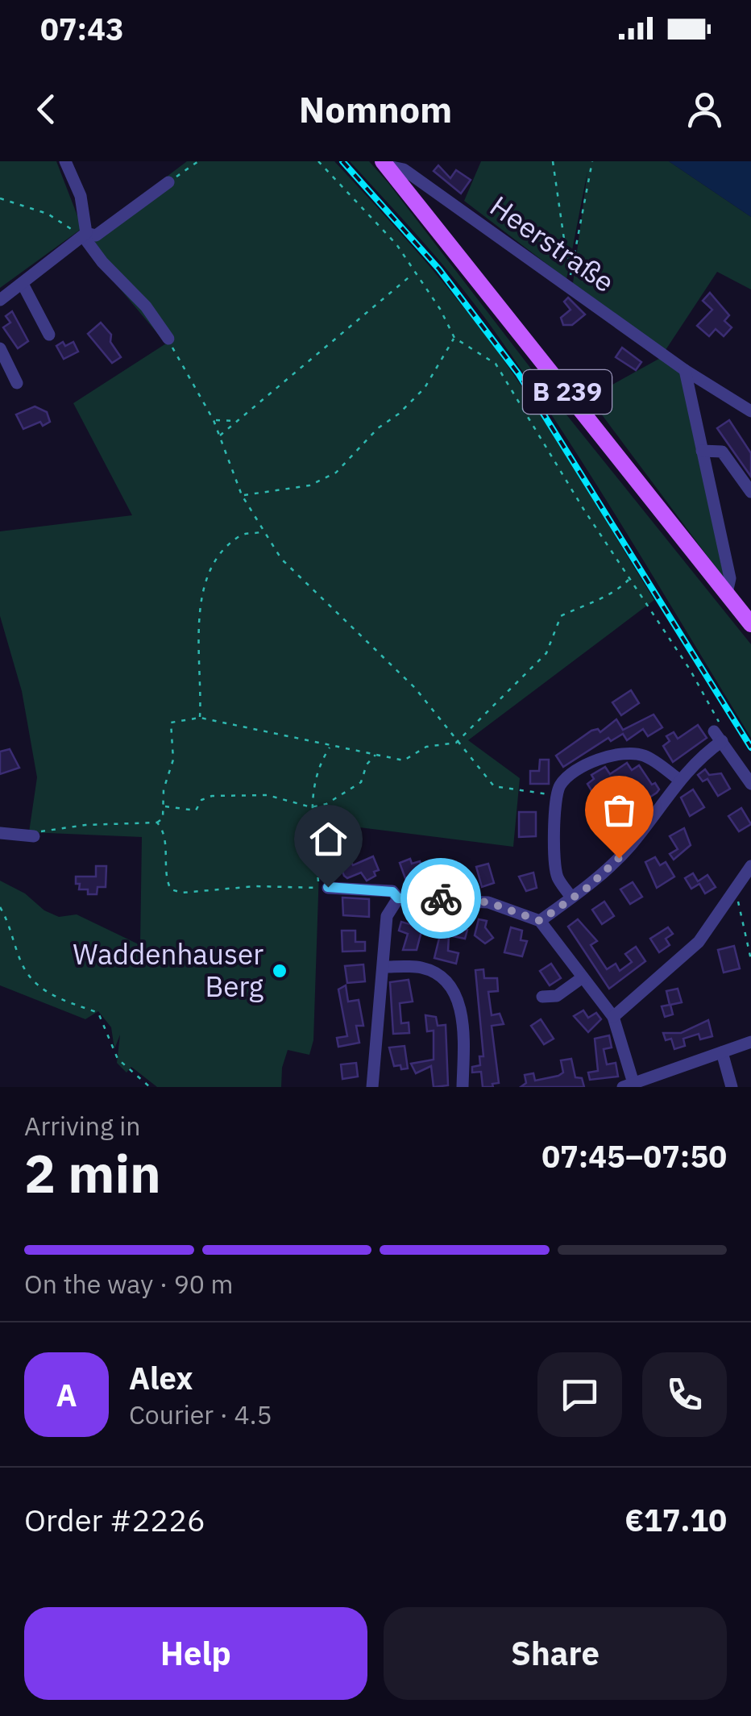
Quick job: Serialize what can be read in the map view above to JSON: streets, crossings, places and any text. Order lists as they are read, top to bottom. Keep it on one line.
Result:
{"streets":{"main road":["B 239"],"street":["Heerstraße"]},"crossings":[["Heerstraße","B 239"]],"places":["Waddenhauser Berg"],"page":{"status":"07:43","header":"Nomnom","heading":["2 min","Arriving in","07:45–07:50"],"panel":["Alex","Courier · 4.5","Order #2226","€17.10"],"bar":"On the way · 90 m","round":"A","buttons":["Help","Share"]}}
